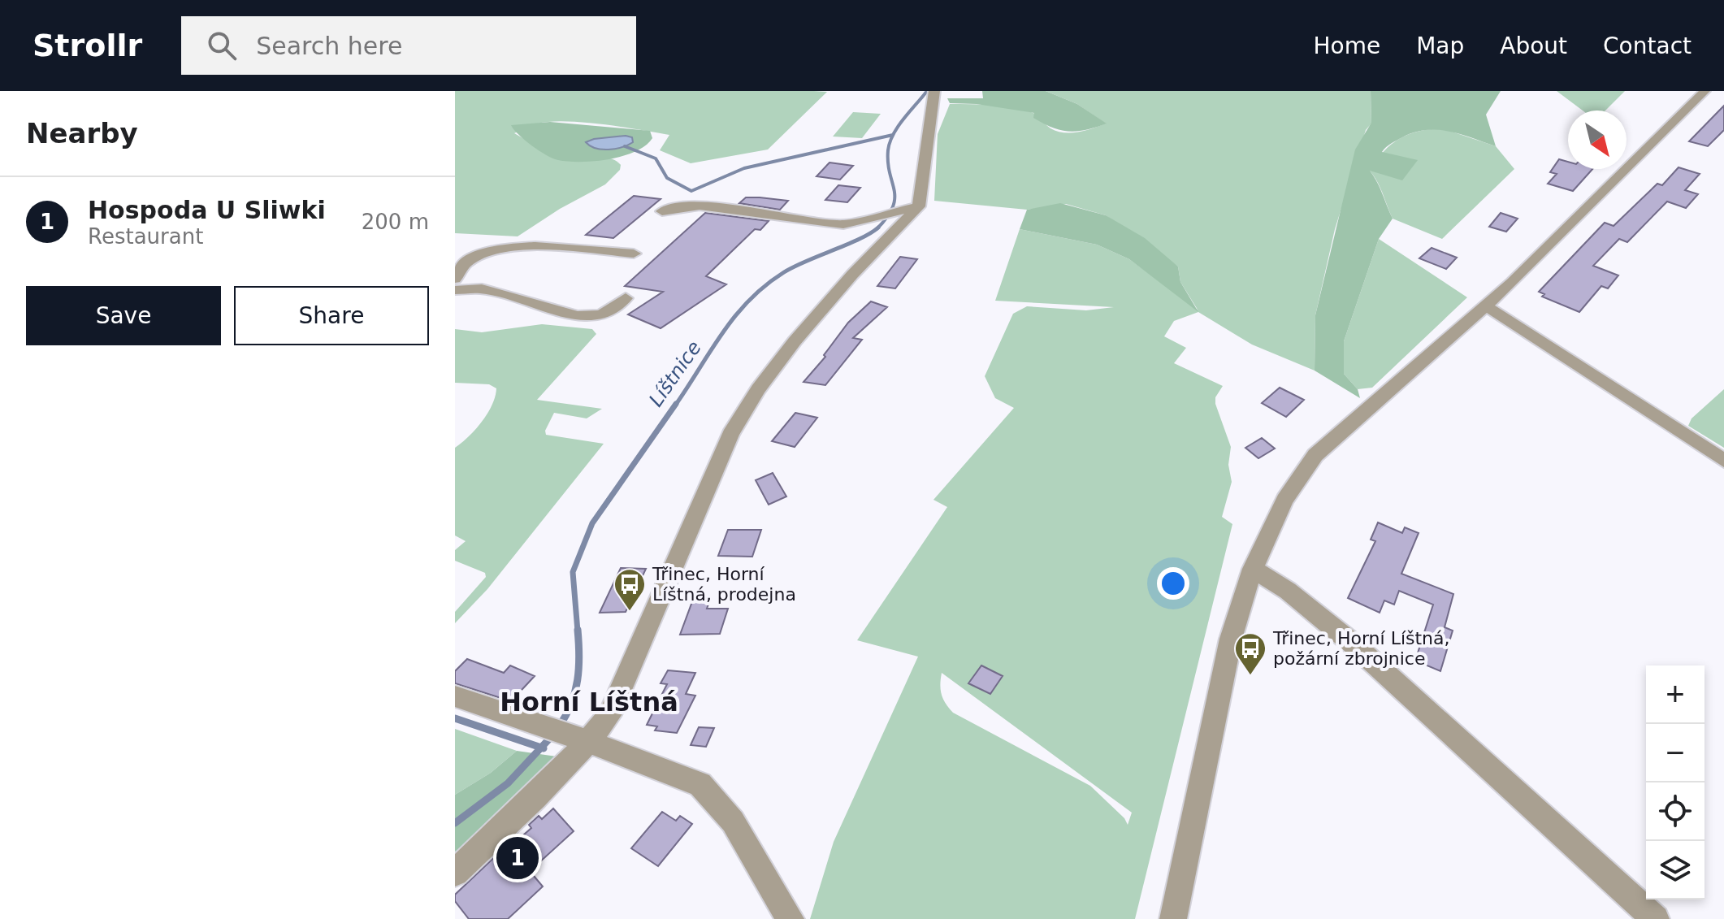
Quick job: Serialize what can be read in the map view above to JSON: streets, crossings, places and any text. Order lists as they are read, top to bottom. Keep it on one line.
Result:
{"districts":["Horní Líštná"],"water":["Líštnice"],"places":{"bus stop":["Třinec, Horní Líštná, prodejna","Třinec, Horní Líštná, požární zbrojnice"]},"north":"bottom right","page":{"header":"Strollr","search":"Search here","nav":["Home","Map","About","Contact"],"heading":"Nearby","list":[{"mark":"1","name":"Hospoda U Sliwki","note":"Restaurant","value":"200 m"}],"buttons":["Save","Share"],"map_buttons":["+","−"],"pins":"1"}}
